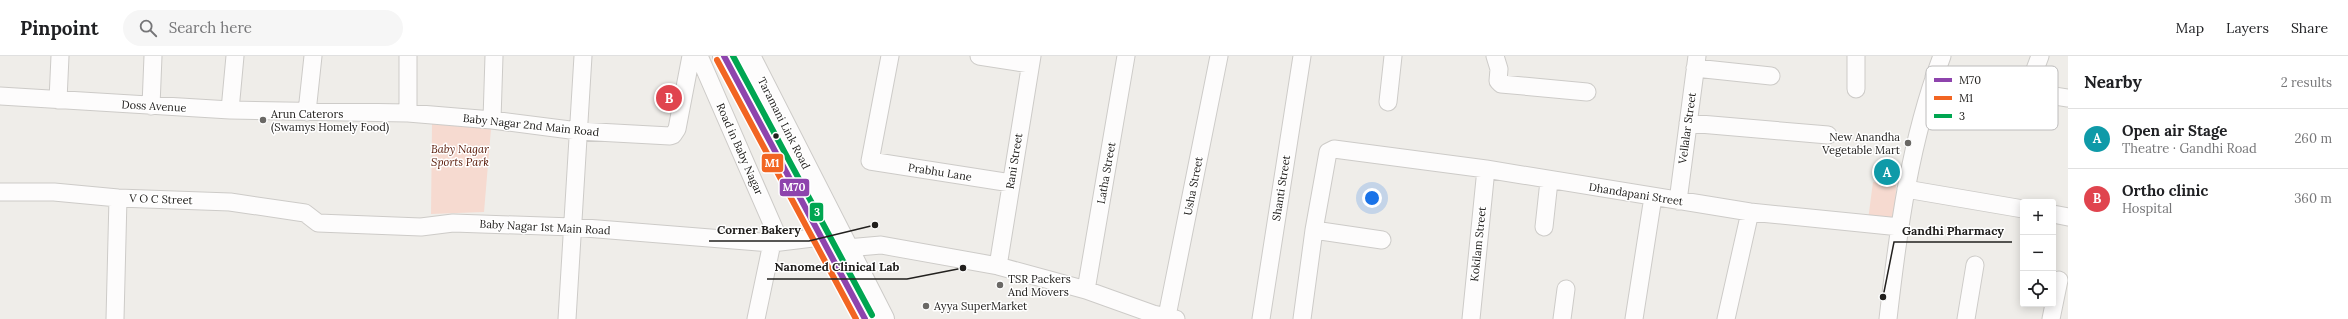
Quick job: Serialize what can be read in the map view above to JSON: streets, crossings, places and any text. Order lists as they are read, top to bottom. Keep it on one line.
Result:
{"streets":{"main road":["Taramani Link Road"],"street":["Doss Avenue","Baby Nagar 2nd Main Road","Vellalar Street","Road in Baby Nagar","Rani Street","Prabhu Lane","Latha Street","Usha Street","Shanti Street","Dhandapani Street","V O C Street","Baby Nagar 1st Main Road","Kokilam Street"]},"crossings":[["Doss Avenue","Baby Nagar 2nd Main Road"],["Taramani Link Road","Baby Nagar 1st Main Road"],["Vellalar Street","Dhandapani Street"],["Road in Baby Nagar","Baby Nagar 1st Main Road"],["Rani Street","Prabhu Lane"],["Dhandapani Street","Kokilam Street"],["V O C Street","Baby Nagar 1st Main Road"]],"parks":["Baby Nagar Sports Park"],"places":["Arun Caterors (Swamys Homely Food)","New Anandha Vegetable Mart","Corner Bakery","Nanomed Clinical Lab","TSR Packers And Movers","Gandhi Pharmacy","Ayya SuperMarket"],"lines":["transit line M70","transit line 3","transit line M1"],"legend":["M70","M1","3"],"page":{"header":"Pinpoint","search":"Search here","nav":["Map","Layers","Share"],"heading":["Nearby","2 results"],"pins":["B","A"],"list":[{"mark":"A","name":"Open air Stage","note":"Theatre · Gandhi Road","value":"260 m"},{"mark":"B","name":"Ortho clinic","note":"Hospital","value":"360 m"}],"map_buttons":["+","−"]}}
